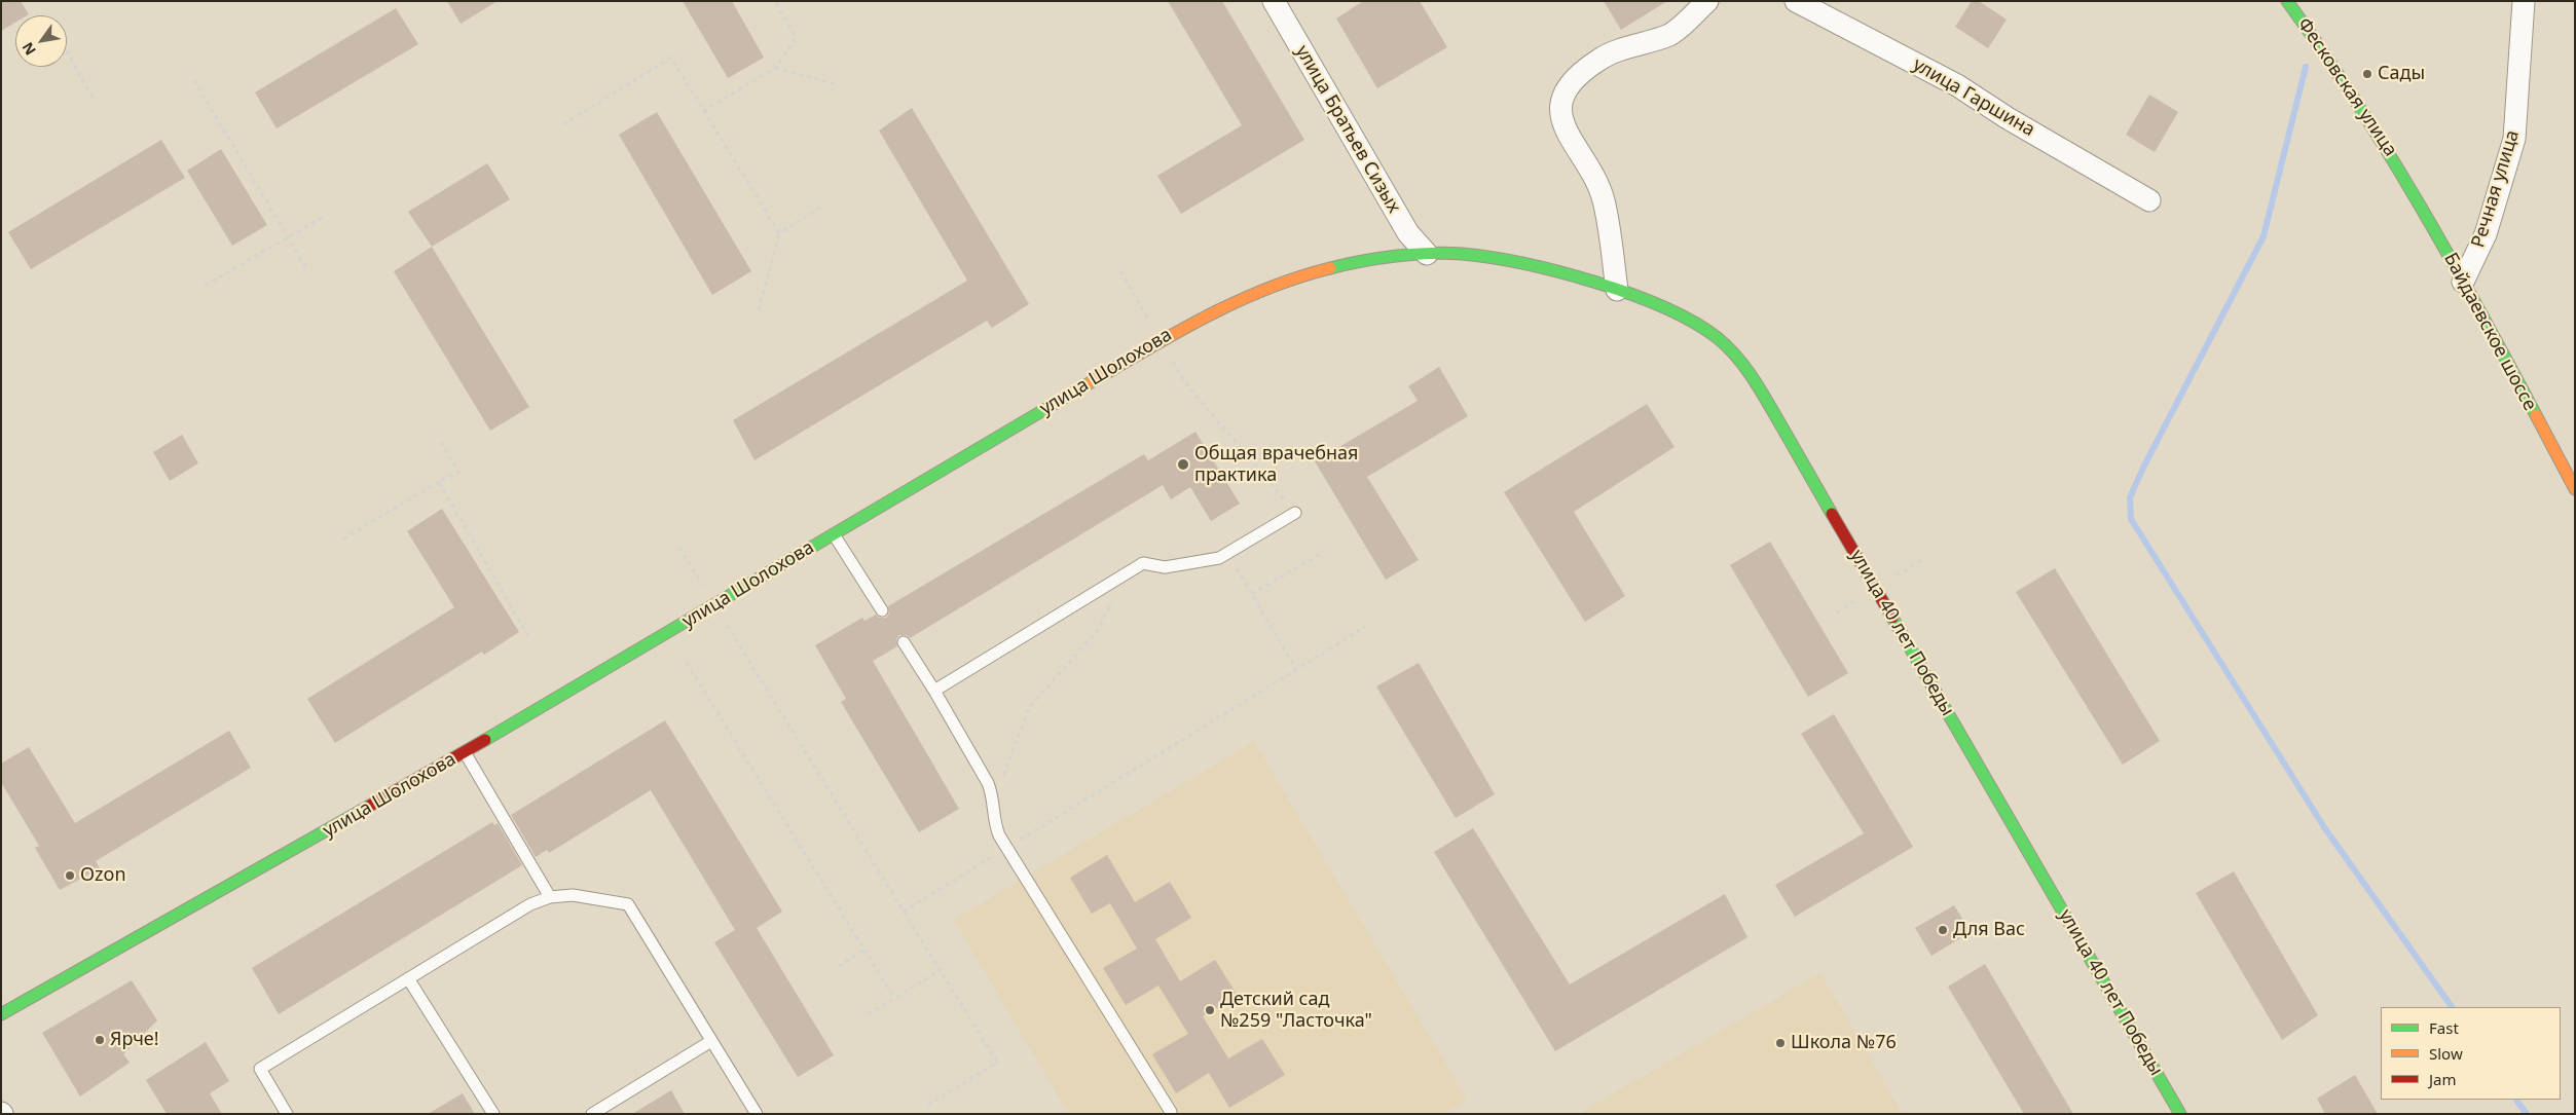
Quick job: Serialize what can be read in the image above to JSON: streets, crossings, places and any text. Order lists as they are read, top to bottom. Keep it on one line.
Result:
{"streets":{"street":["Фесковская улица","улица Гаршина","улица Братьев Сизых","Речная улица","Байдаевское шоссе","улица Шолохова","улица 40 лет Победы"]},"crossings":[["Фесковская улица","Байдаевское шоссе"],["улица Братьев Сизых","улица Шолохова"],["Речная улица","Байдаевское шоссе"],["улица Шолохова","улица 40 лет Победы"]],"places":["Сады","Общая врачебная практика","Ozon","Для Вас","Детский сад №259 \"Ласточка\"","Ярче!","Школа №76"],"legend":["Fast","Slow","Jam"],"north":"bottom left"}
